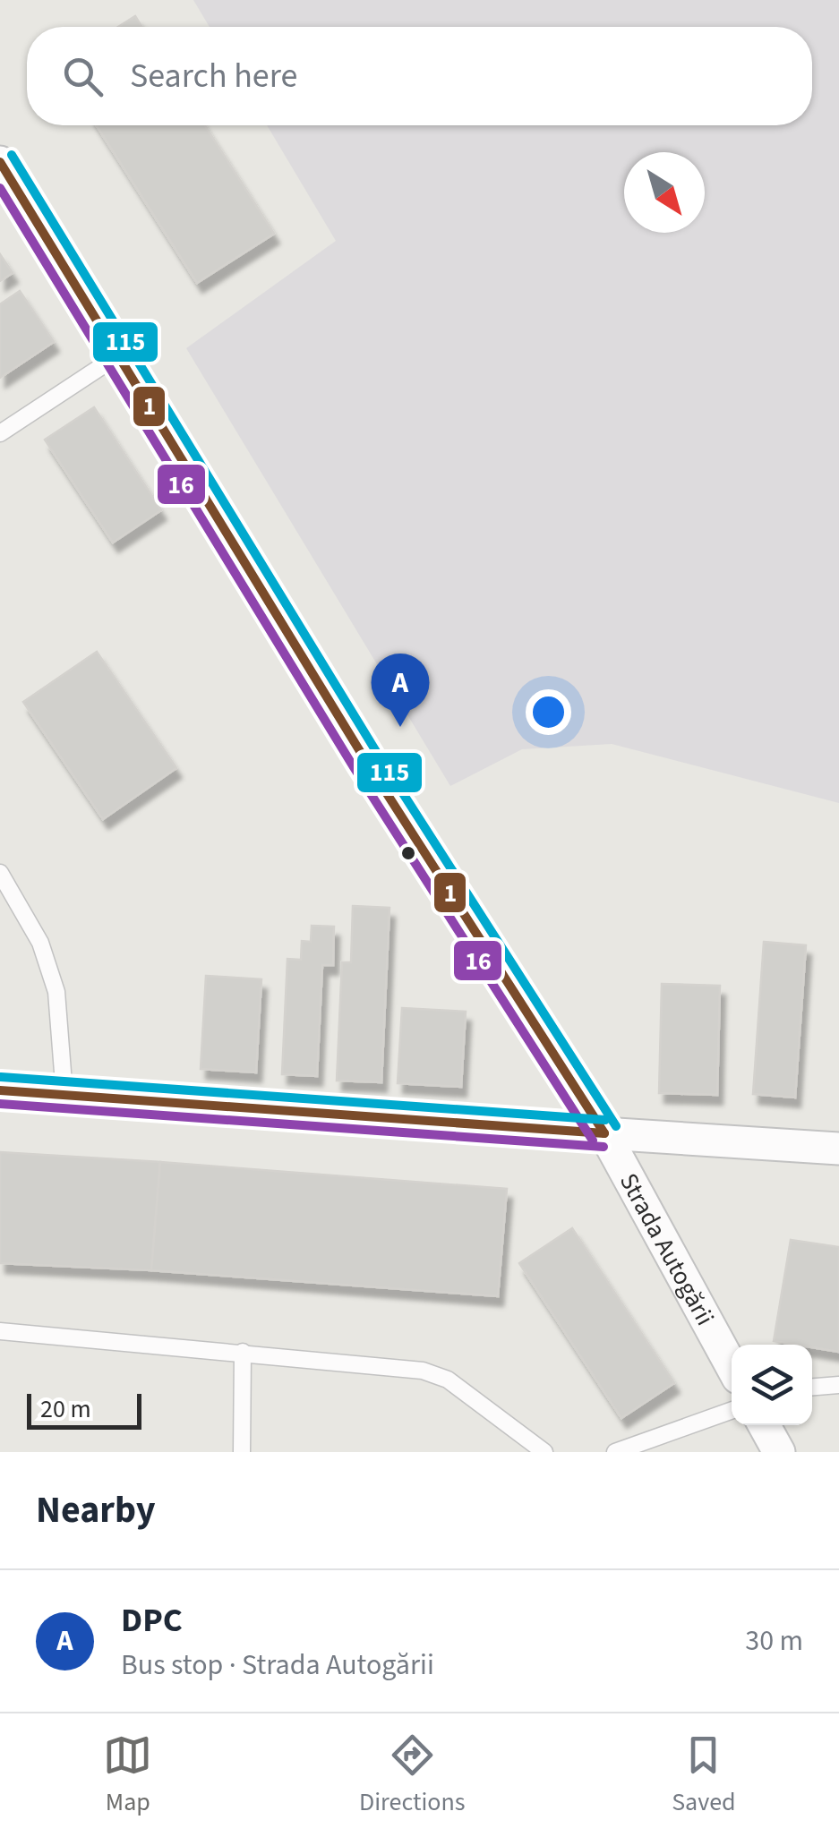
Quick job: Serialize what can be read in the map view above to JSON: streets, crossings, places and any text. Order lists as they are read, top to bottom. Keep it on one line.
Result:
{"streets":{"street":["Strada Autogării"]},"lines":["transit line 115","transit line 1","transit line 16"],"scale_bar":"20 m","north":"bottom right","page":{"search":"Search here","pins":"A","scale":"20 m","heading":"Nearby","list":[{"mark":"A","name":"DPC","note":"Bus stop · Strada Autogării","value":"30 m"}],"nav":["Map","Directions","Saved"]}}
